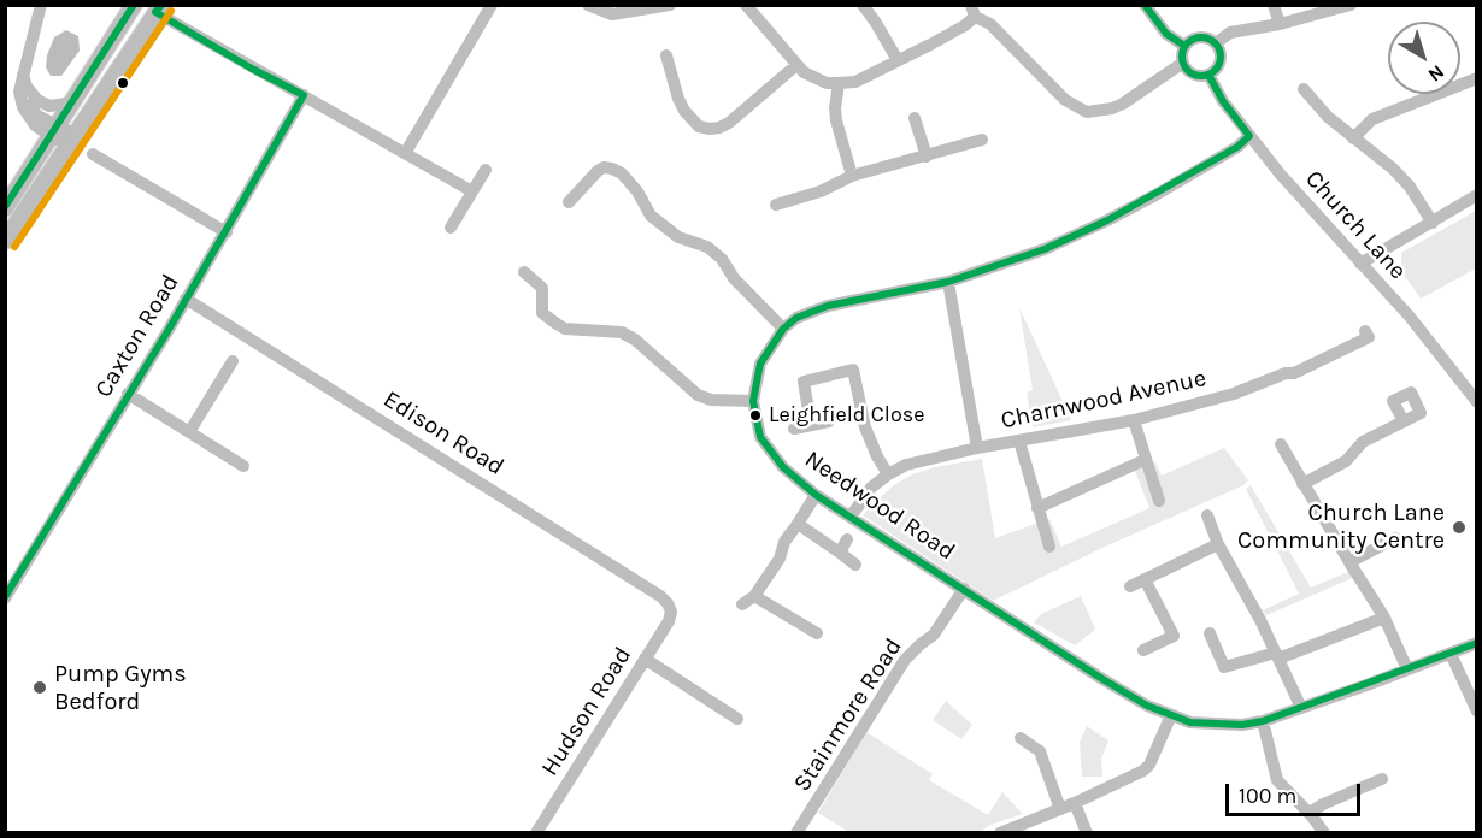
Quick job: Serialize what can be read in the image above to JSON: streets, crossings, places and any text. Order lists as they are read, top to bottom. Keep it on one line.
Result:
{"streets":{"street":["Church Lane","Caxton Road","Charnwood Avenue","Edison Road","Needwood Road","Hudson Road","Stainmore Road"]},"crossings":[["Church Lane","Needwood Road"],["Caxton Road","Edison Road"],["Charnwood Avenue","Needwood Road"],["Edison Road","Hudson Road"],["Needwood Road","Stainmore Road"]],"places":["Leighfield Close","Church Lane Community Centre","Pump Gyms Bedford"],"scale_bar":"100 m","north":"bottom right"}
